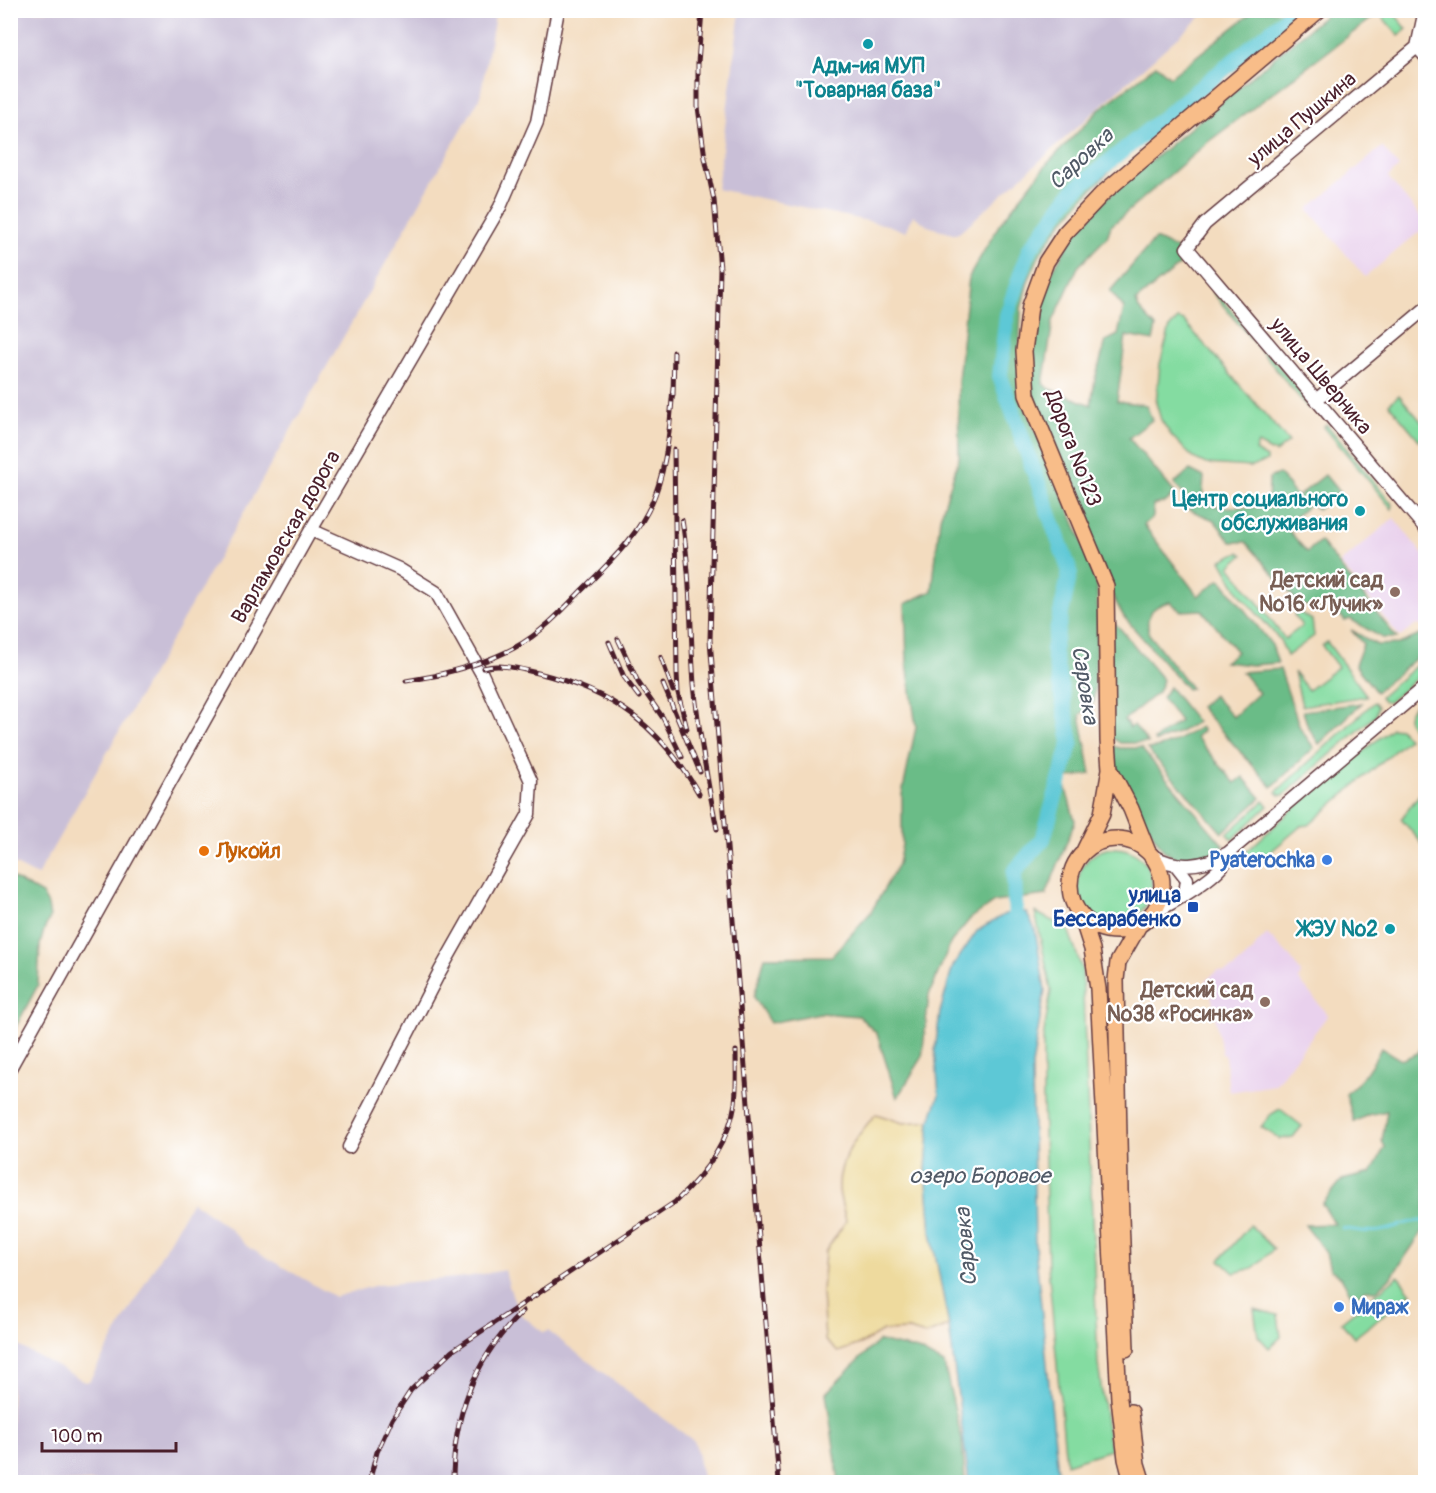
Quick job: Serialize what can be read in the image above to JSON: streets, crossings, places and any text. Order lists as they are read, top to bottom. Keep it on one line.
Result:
{"streets":{"main road":["Дорога №123"],"street":["улица Пушкина","улица Шверника","Варламовская дорога"]},"crossings":[["улица Пушкина","улица Шверника"]],"water":["Саровка","озеро Боровое"],"places":{"other":["Адм-ия МУП \"Товарная база\"","Центр социального обслуживания","Детский сад №16 «Лучик»","Лукойл","Pyaterochka","ЖЭУ №2","Детский сад №38 «Росинка»","Мираж"],"transit":["улица Бессарабенко"]},"scale_bar":"100 m"}
